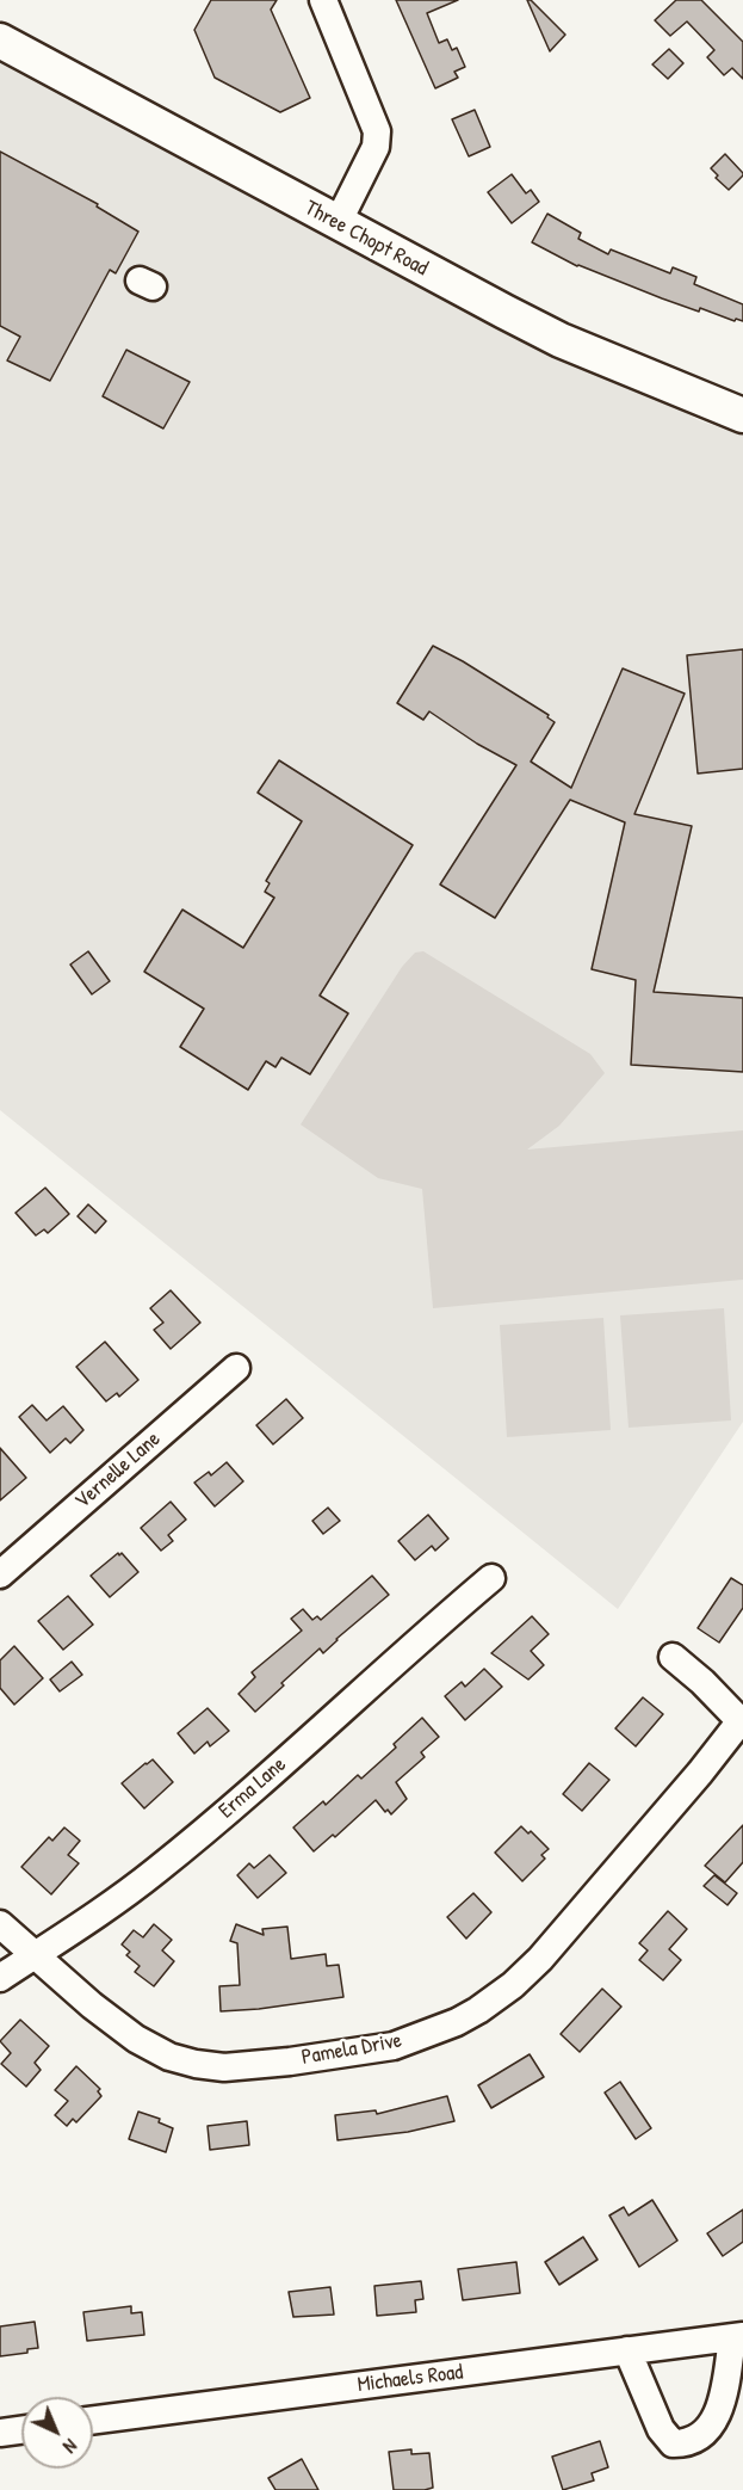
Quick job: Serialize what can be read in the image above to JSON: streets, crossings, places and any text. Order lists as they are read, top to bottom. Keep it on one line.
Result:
{"streets":{"main road":["Three Chopt Road"],"street":["Vernelle Lane","Erma Lane","Pamela Drive","Michaels Road"]},"crossings":[["Erma Lane","Pamela Drive"]],"north":"bottom right"}
